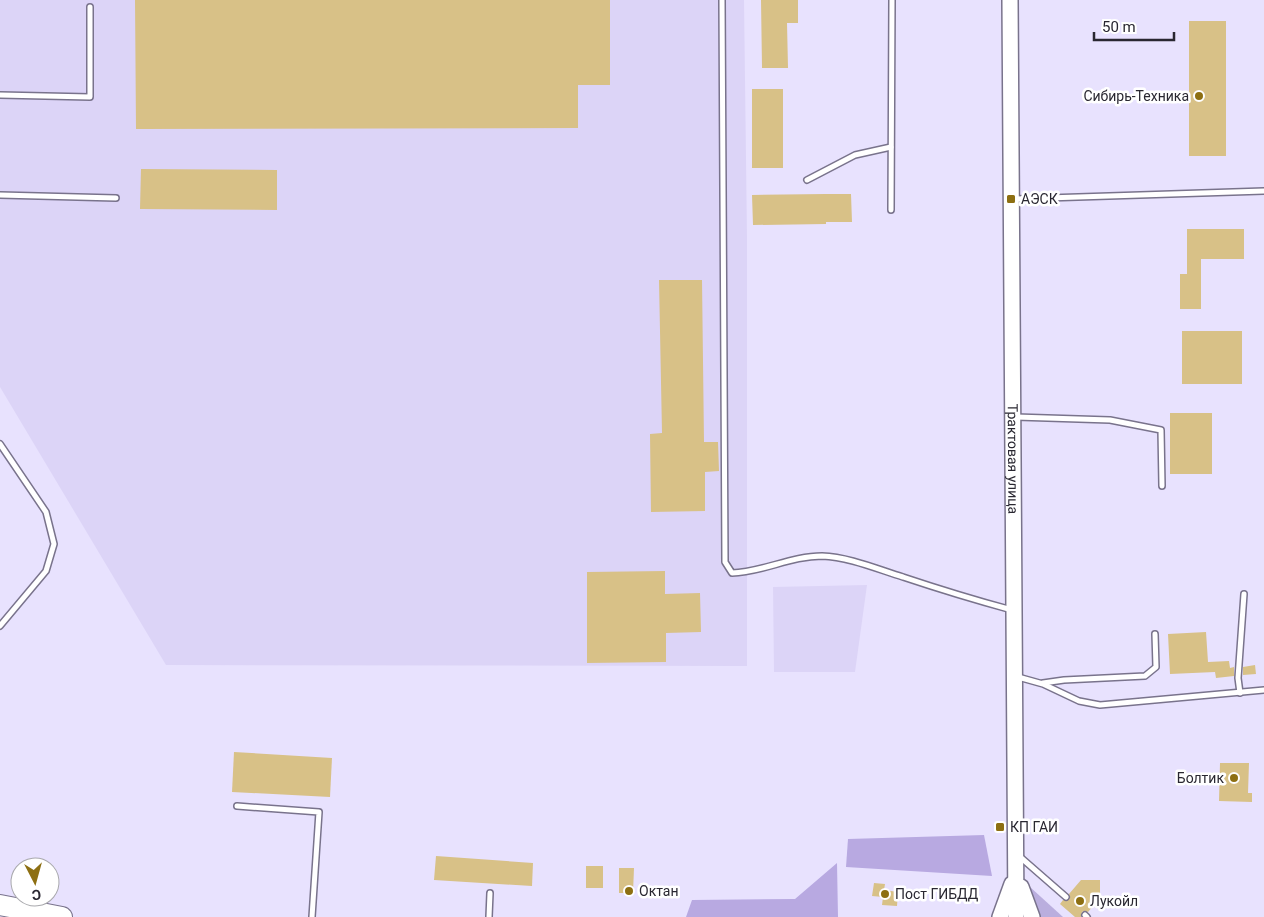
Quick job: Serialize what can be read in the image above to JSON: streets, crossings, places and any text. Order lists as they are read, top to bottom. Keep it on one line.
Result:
{"streets":{"main road":["Трактовая улица"]},"places":{"other":["Сибирь-Техника","Болтик","Октан","Пост ГИБДД","Лукойл"],"transit":["АЭСК","КП ГАИ"]},"scale_bar":"50 m","north":"bottom"}
